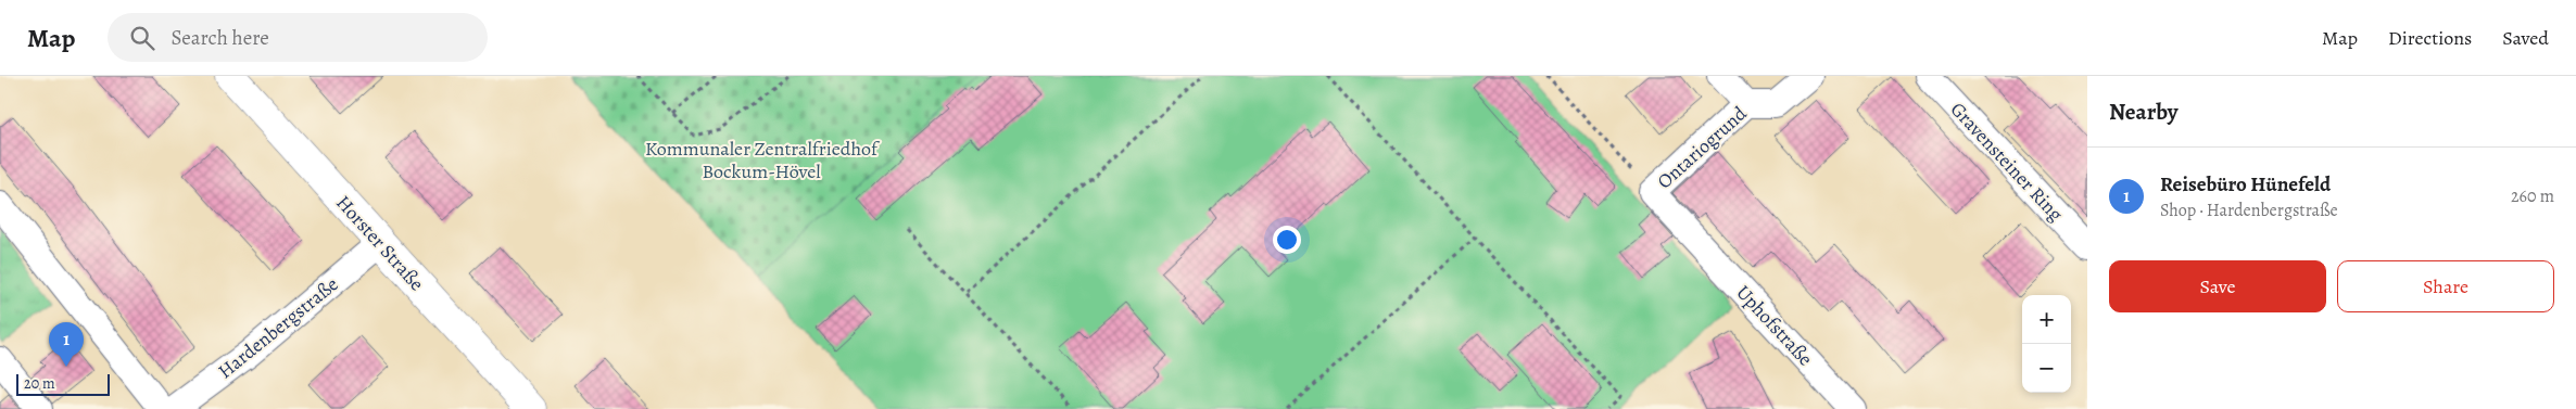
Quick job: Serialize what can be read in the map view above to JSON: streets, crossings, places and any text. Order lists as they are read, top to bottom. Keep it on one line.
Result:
{"streets":{"street":["Ontariogrund","Gravensteiner Ring","Horster Straße","Uphofstraße","Hardenbergstraße"]},"crossings":[["Ontariogrund","Uphofstraße"],["Horster Straße","Hardenbergstraße"]],"parks":["Kommunaler Zentralfriedhof Bockum-Hövel"],"scale_bar":"20 m","page":{"header":"Map","search":"Search here","nav":["Map","Directions","Saved"],"heading":"Nearby","list":[{"mark":"1","name":"Reisebüro Hünefeld","note":"Shop · Hardenbergstraße","value":"260 m"}],"buttons":["Save","Share"],"map_buttons":["+","−"],"pins":"1","scale":"20 m"}}
